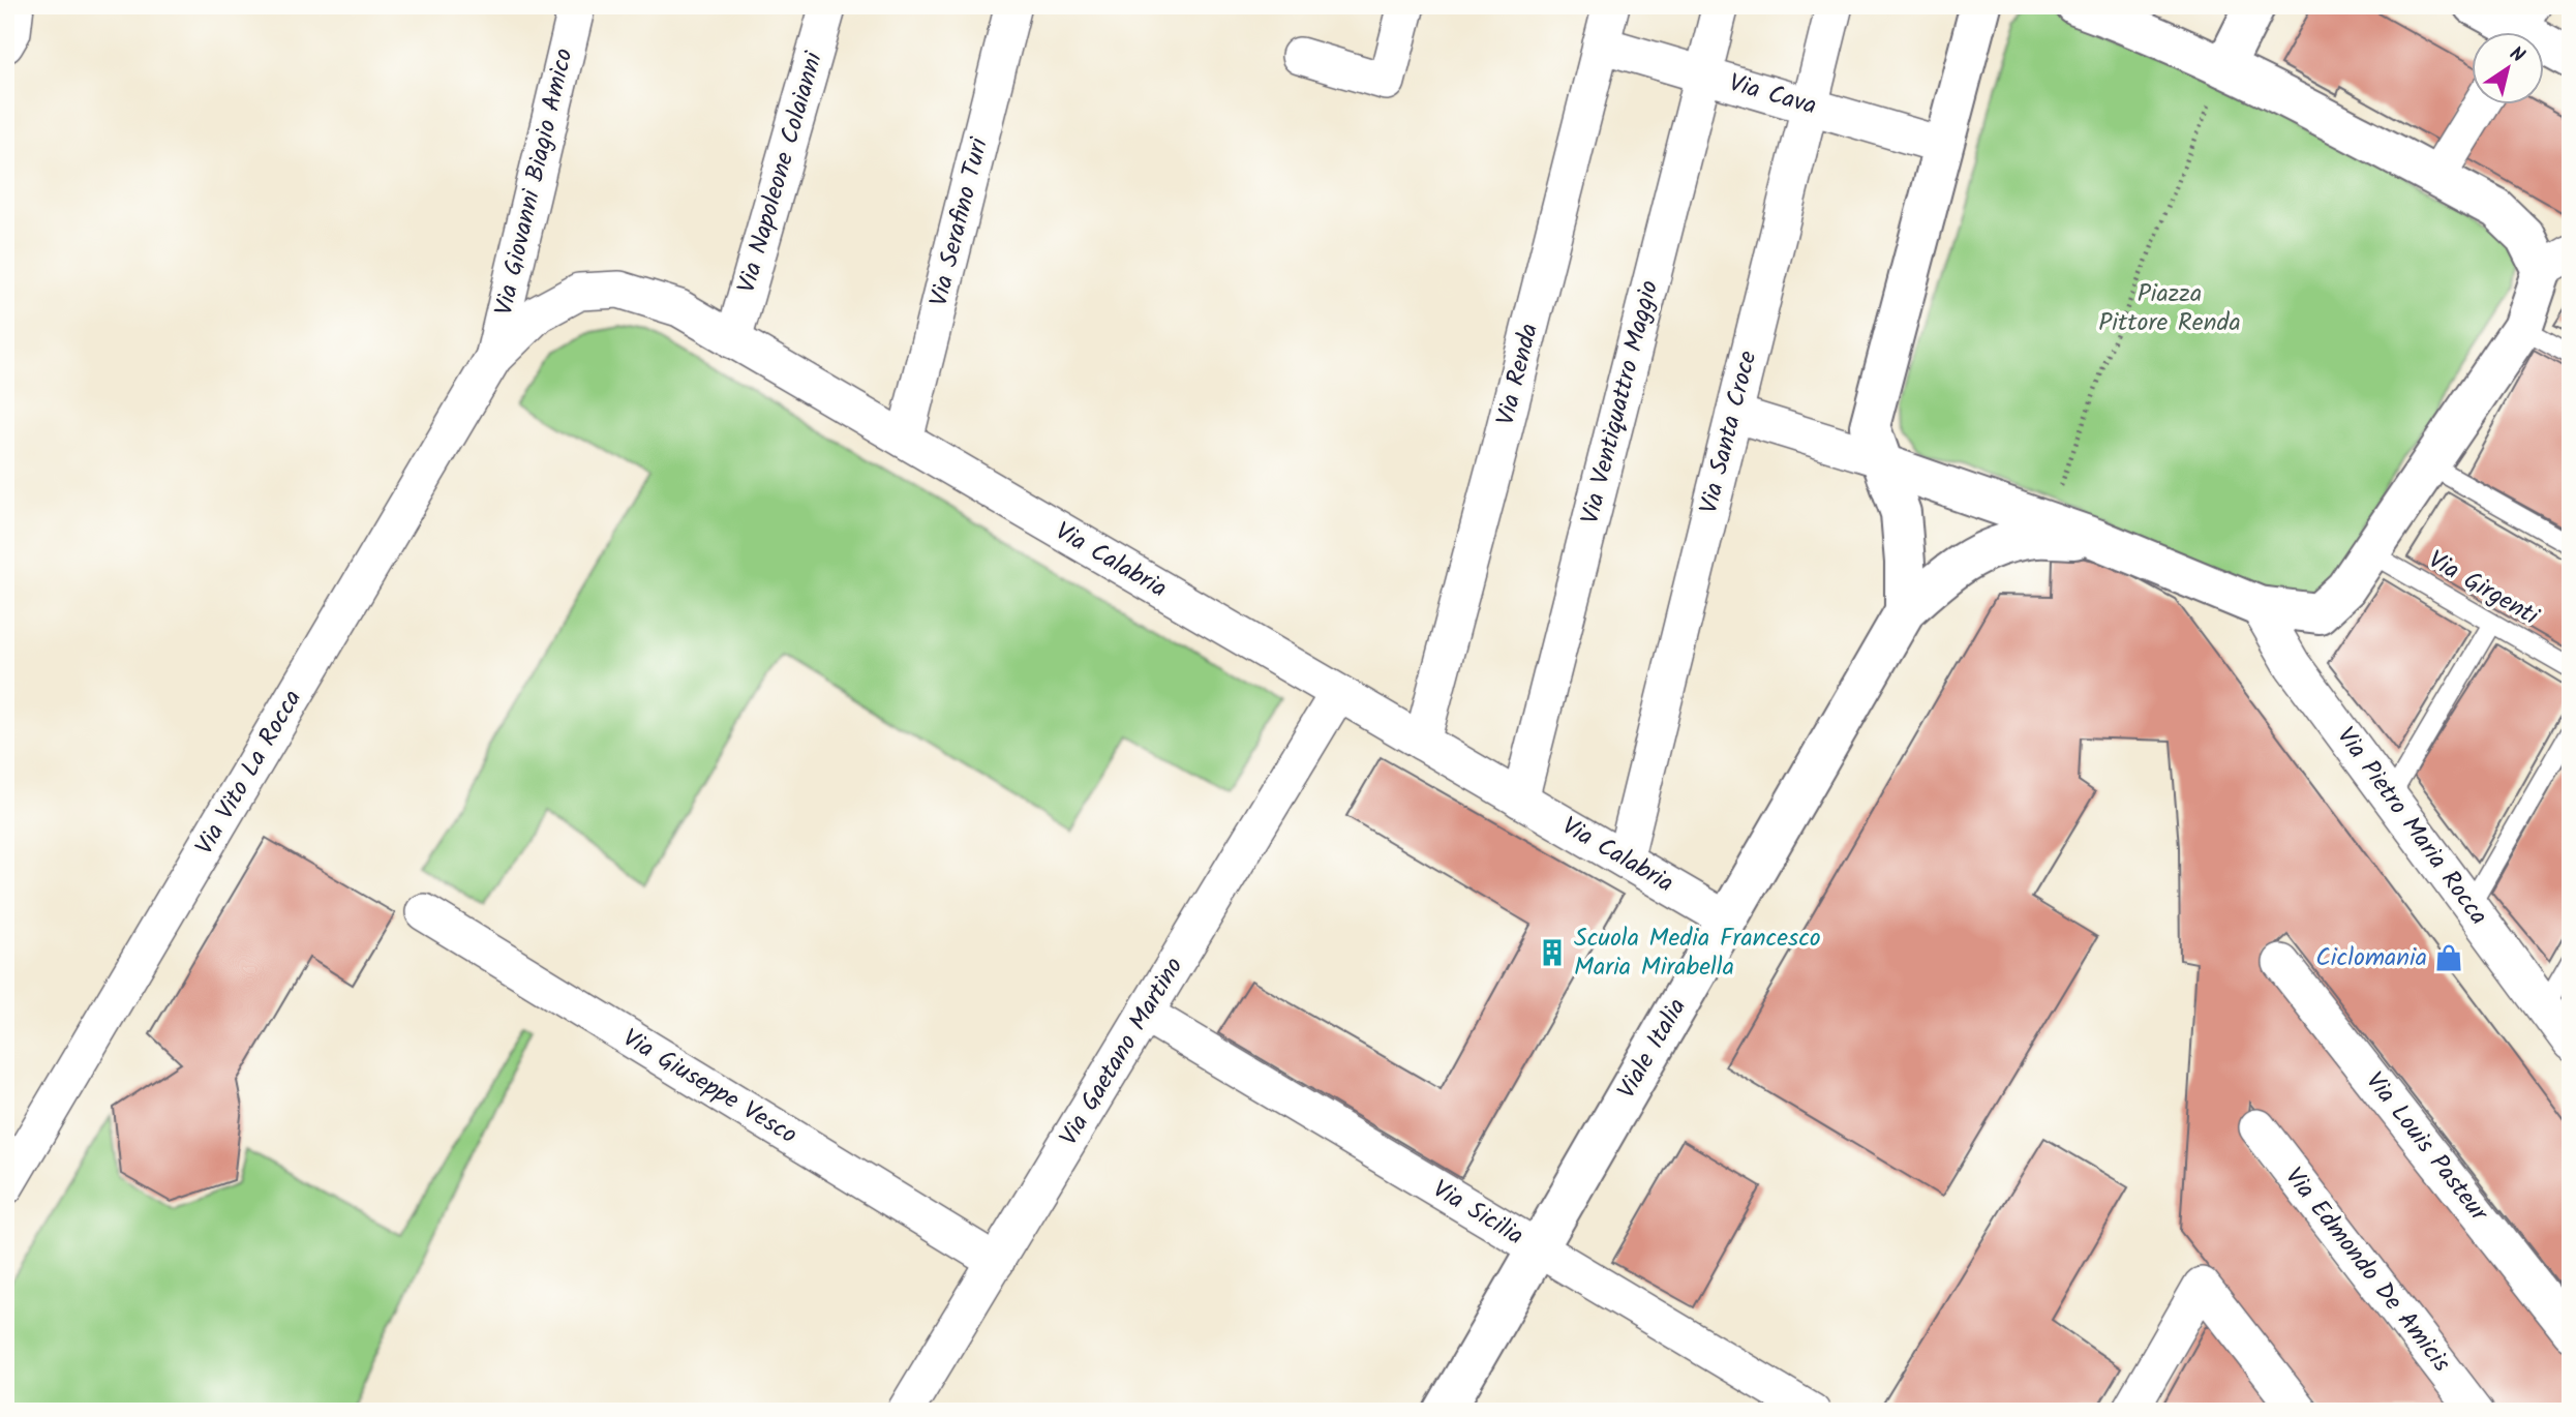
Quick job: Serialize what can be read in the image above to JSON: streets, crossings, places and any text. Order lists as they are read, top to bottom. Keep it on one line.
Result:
{"streets":{"street":["Via Cava","Via Napoleone Colaianni","Via Giovanni Biagio Amico","Via Serafino Turi","Via Renda","Via Ventiquattro Maggio","Via Santa Croce","Via Calabria","Via Vito La Rocca","Via Pietro Maria Rocca","Viale Italia","Via Gaetano Martino","Via Giuseppe Vesco","Via Louis Pasteur","Via Sicilia","Via Edmondo De Amicis"],"lane":["Via Girgenti"]},"crossings":[["Via Cava","Via Renda"],["Via Cava","Via Ventiquattro Maggio"],["Via Cava","Via Santa Croce"],["Via Napoleone Colaianni","Via Calabria"],["Via Giovanni Biagio Amico","Via Calabria"],["Via Giovanni Biagio Amico","Via Vito La Rocca"],["Via Serafino Turi","Via Calabria"],["Via Renda","Via Calabria"],["Via Ventiquattro Maggio","Via Calabria"],["Via Santa Croce","Via Calabria"],["Via Calabria","Via Vito La Rocca"],["Via Calabria","Viale Italia"],["Via Calabria","Via Gaetano Martino"],["Viale Italia","Via Sicilia"],["Via Gaetano Martino","Via Giuseppe Vesco"],["Via Gaetano Martino","Via Sicilia"]],"parks":["Piazza Pittore Renda"],"places":{"building":["Scuola Media Francesco Maria Mirabella"],"shop":["Ciclomania"]},"north":"top right"}
